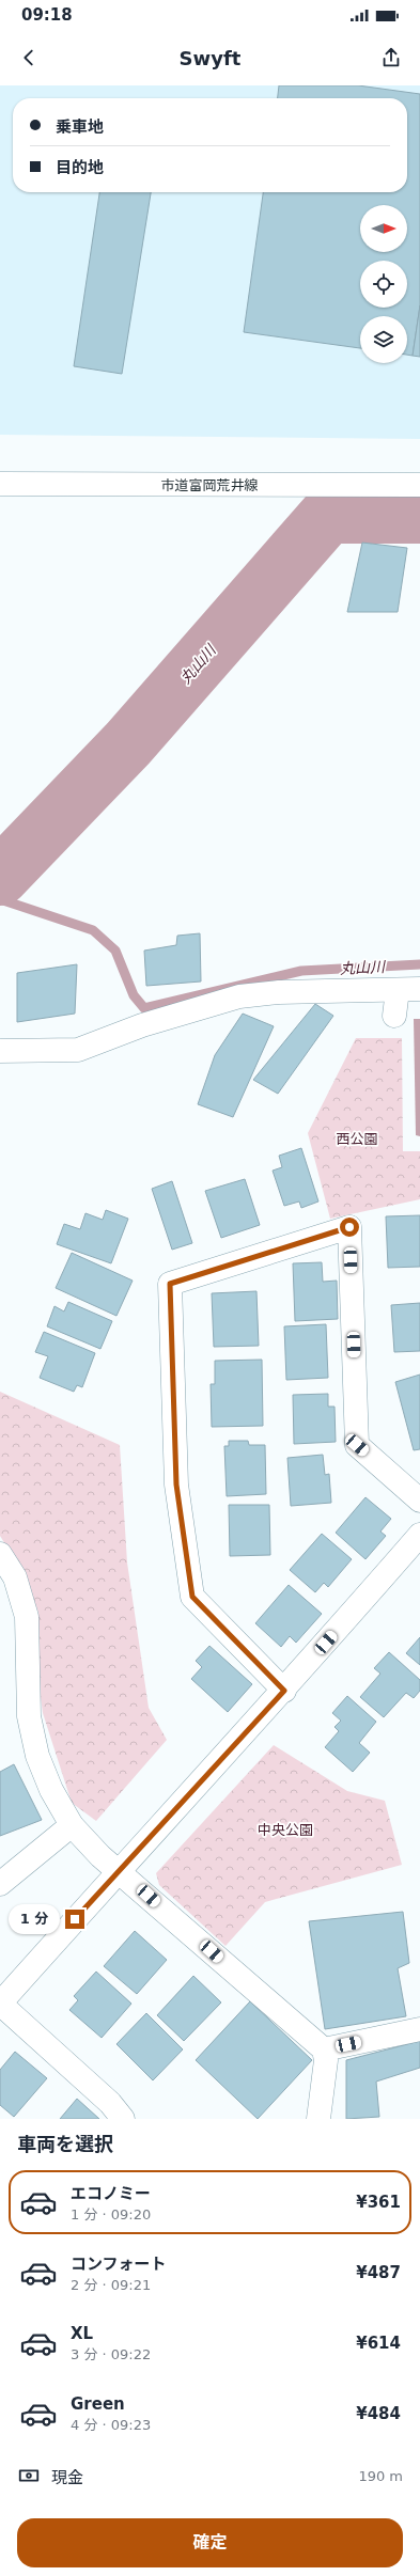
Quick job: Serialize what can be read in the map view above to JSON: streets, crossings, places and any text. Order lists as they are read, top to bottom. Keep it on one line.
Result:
{"streets":{"street":["市道富岡荒井線"]},"water":["丸山川"],"parks":["西公園","中央公園"],"north":"right","page":{"status":"09:18","header":"Swyft","banner":["乗車地","目的地"],"bubble":"1 分","heading":"車両を選択","list":[{"name":"エコノミー","note":"1 分 · 09:20","value":"¥361"},{"name":"コンフォート","note":"2 分 · 09:21","value":"¥487"},{"name":"XL","note":"3 分 · 09:22","value":"¥614"},{"name":"Green","note":"4 分 · 09:23","value":"¥484"}],"pay":["現金","190 m"],"buttons":"確定"}}
